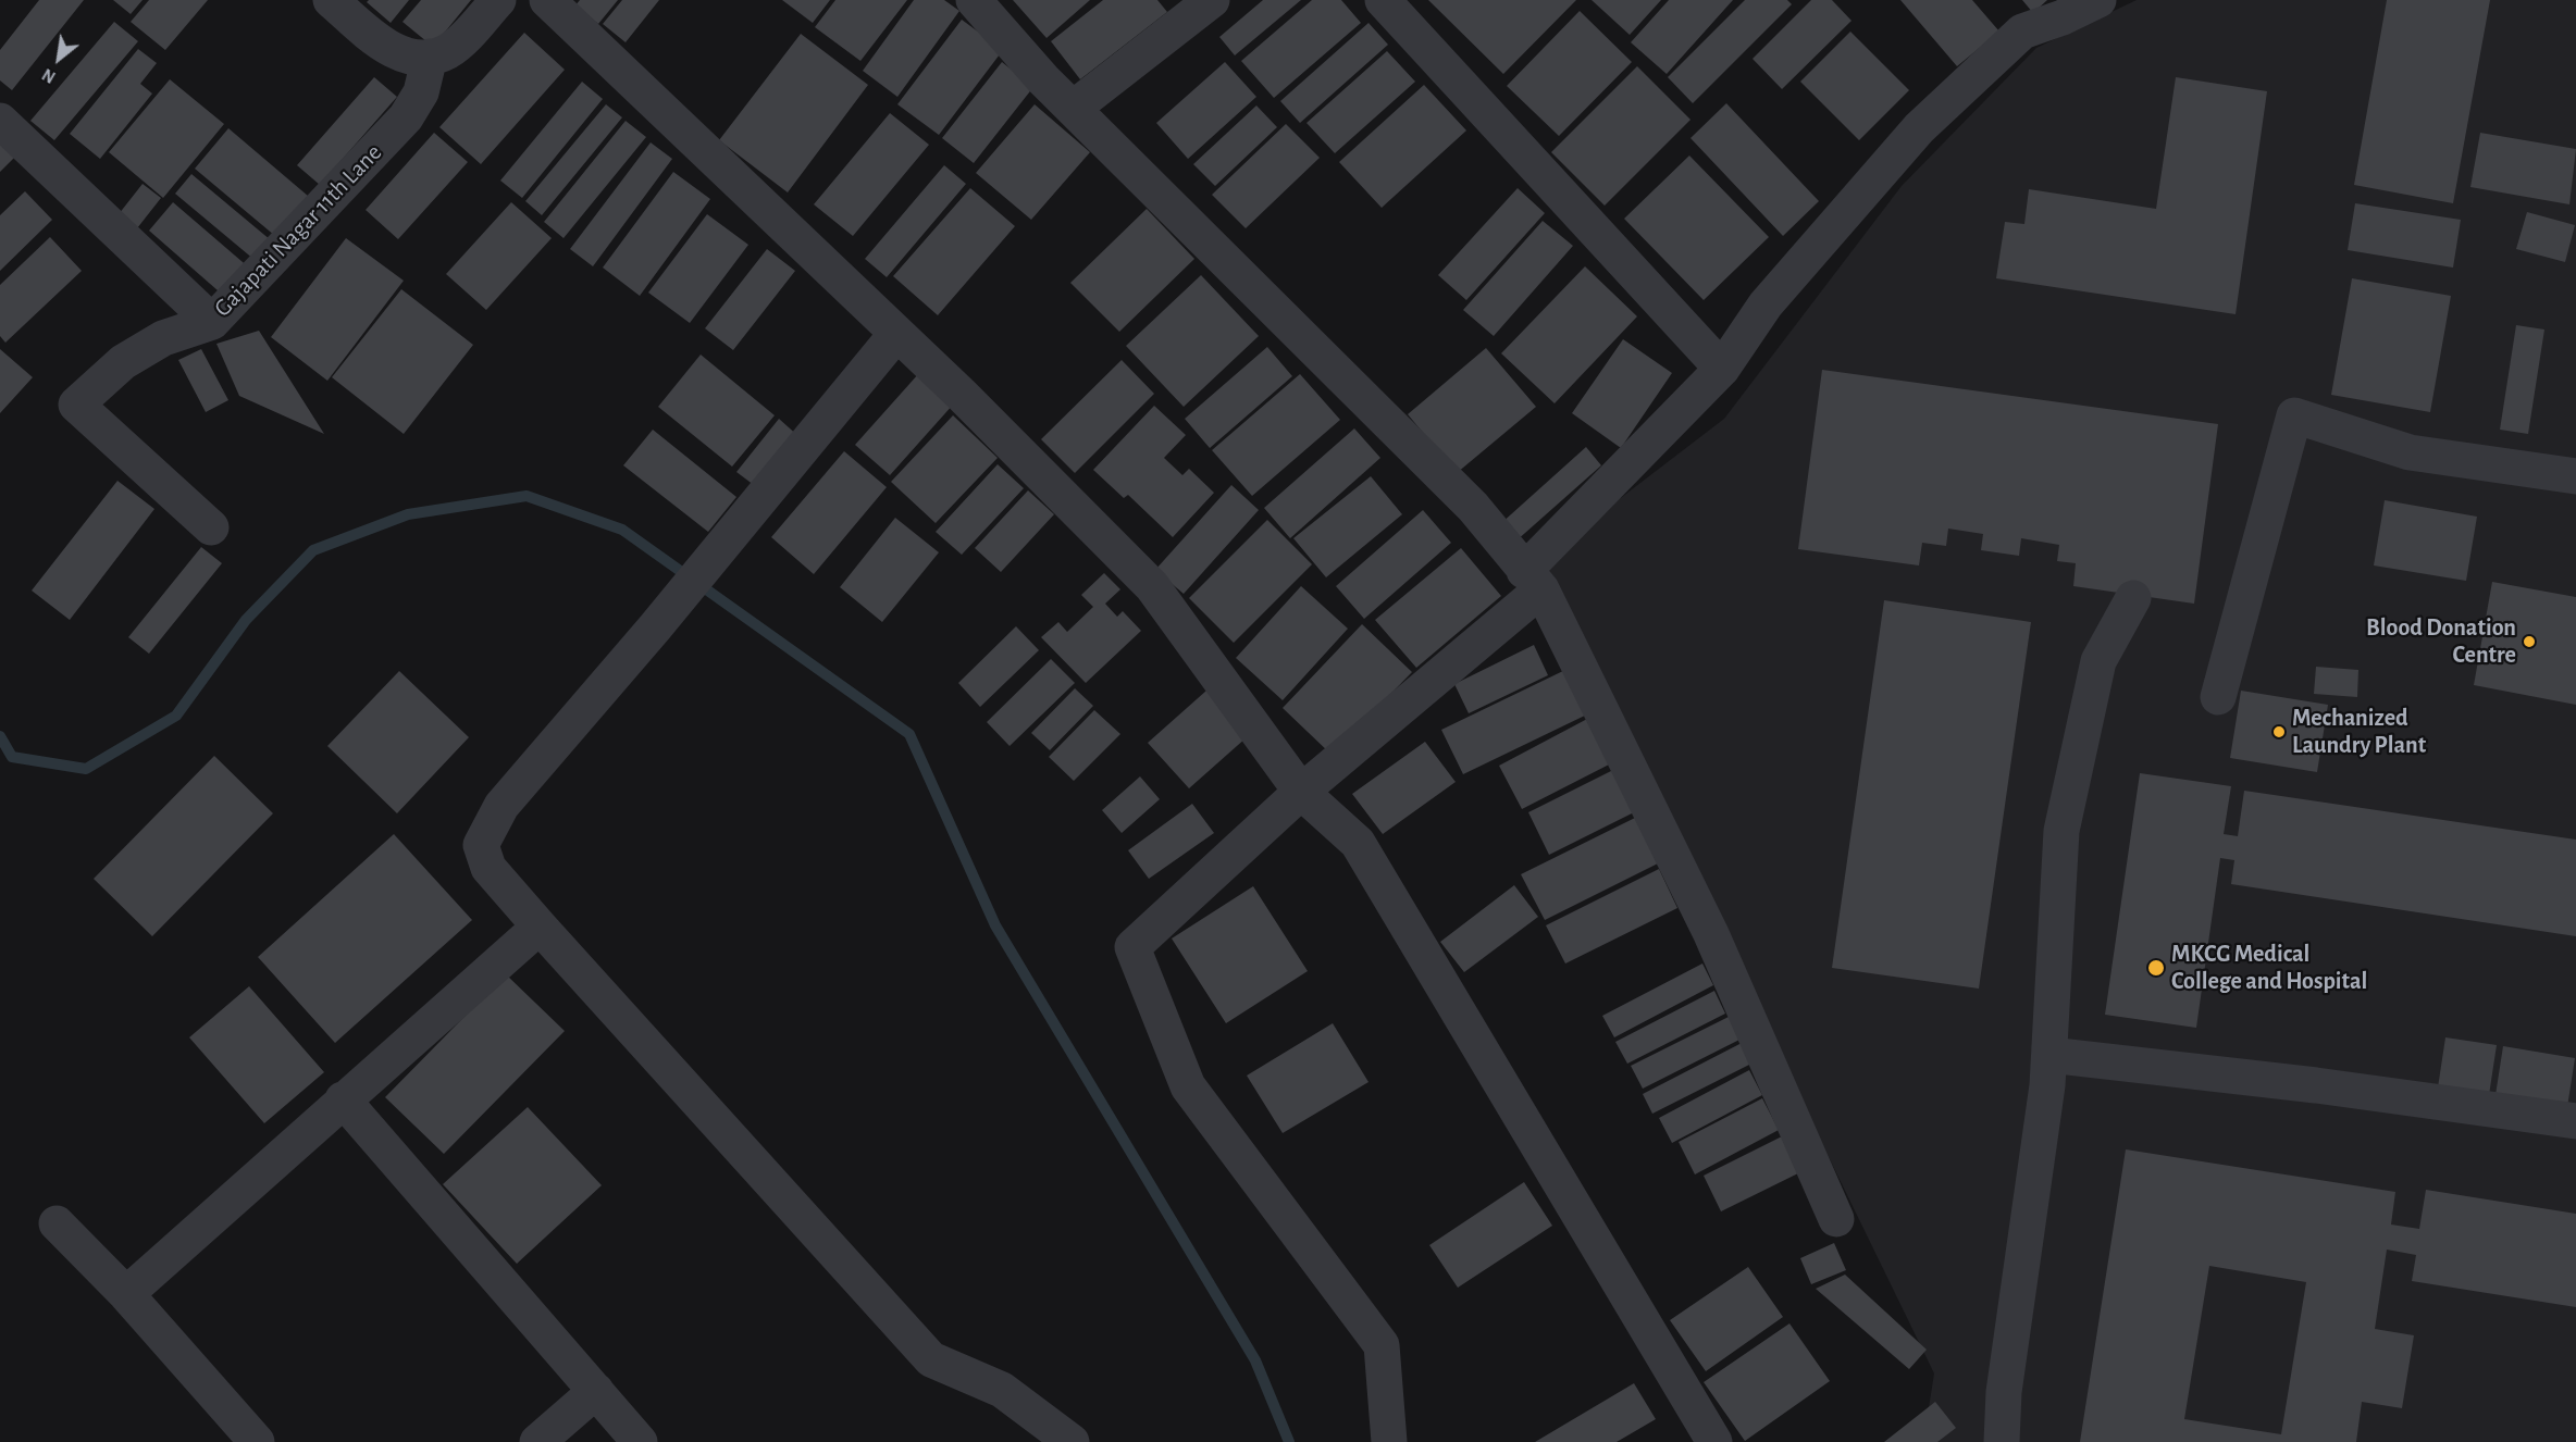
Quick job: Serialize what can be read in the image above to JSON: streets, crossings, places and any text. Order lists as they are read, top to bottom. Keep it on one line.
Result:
{"streets":{"street":["Gajapati Nagar 11th Lane"]},"places":["Blood Donation Centre","Mechanized Laundry Plant","MKCG Medical College and Hospital"],"north":"bottom left"}
